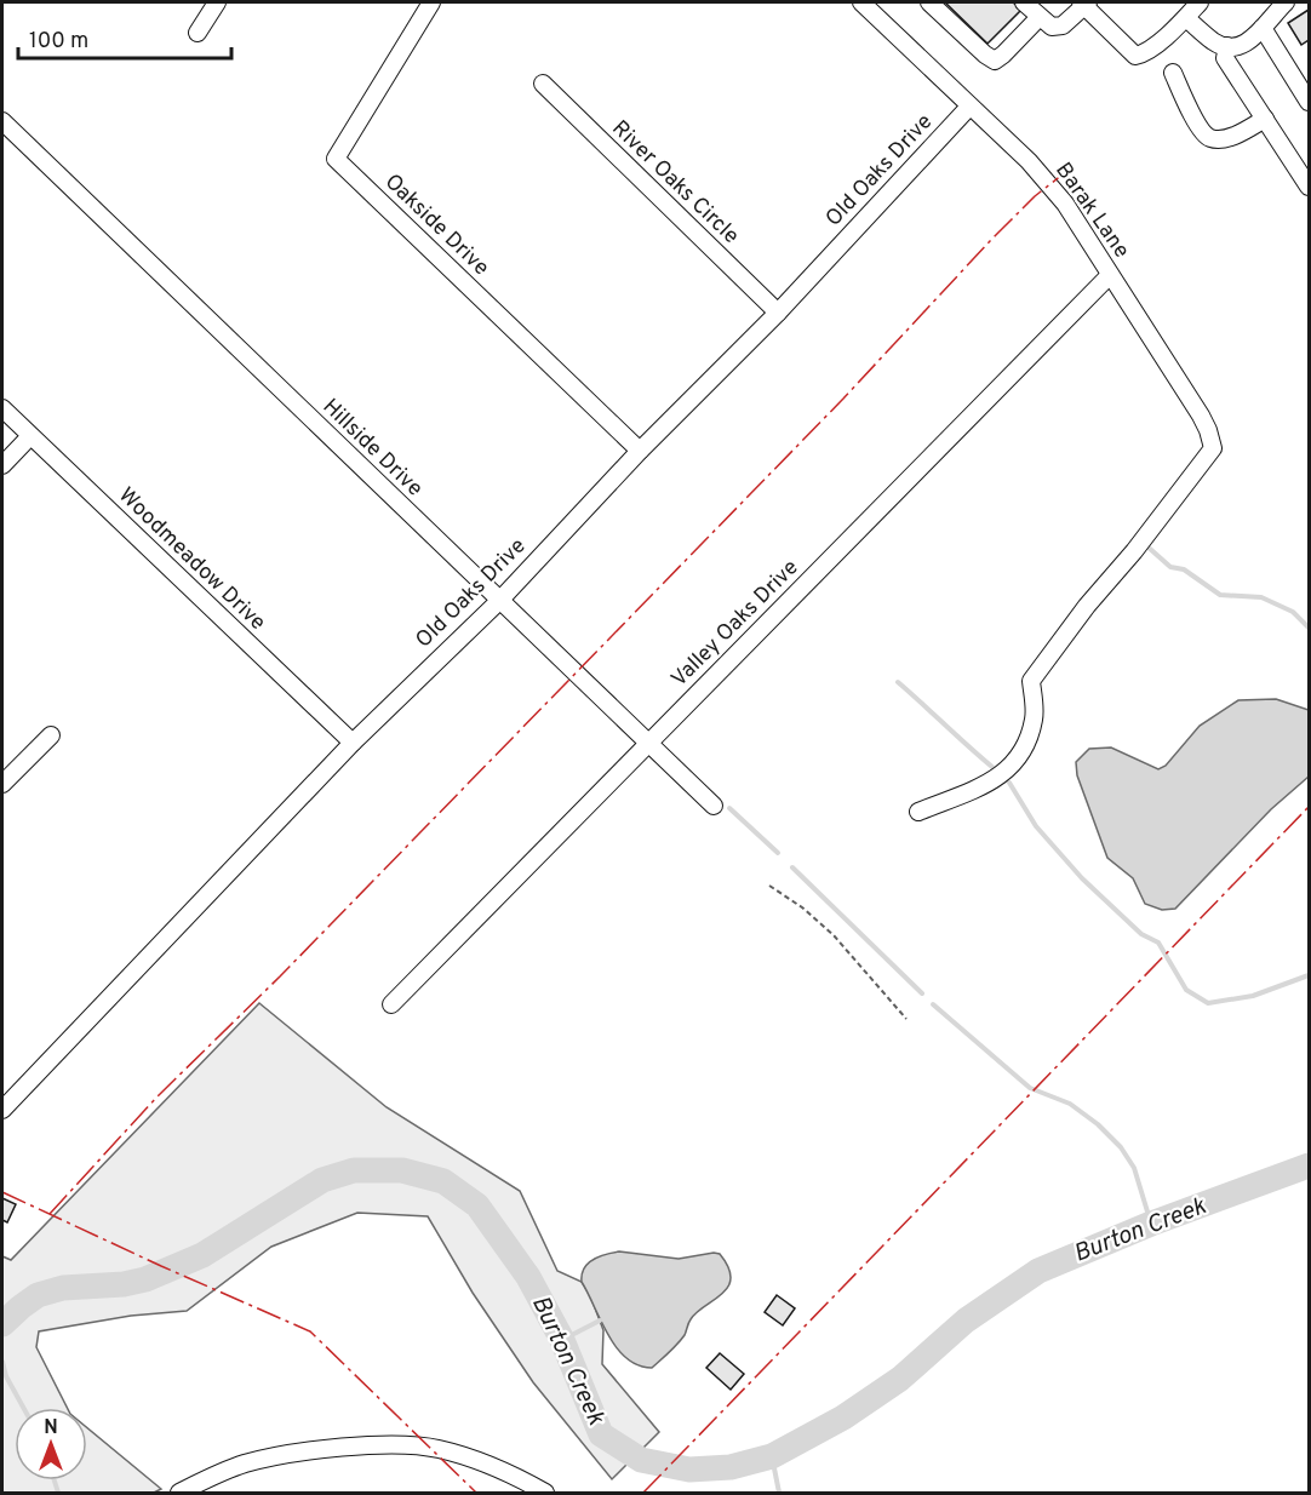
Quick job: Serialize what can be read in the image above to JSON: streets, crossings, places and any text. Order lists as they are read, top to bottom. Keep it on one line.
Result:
{"streets":{"street":["Old Oaks Drive","River Oaks Circle","Barak Lane","Oakside Drive","Hillside Drive","Woodmeadow Drive","Valley Oaks Drive"]},"crossings":[["Old Oaks Drive","River Oaks Circle"],["Old Oaks Drive","Barak Lane"],["Old Oaks Drive","Oakside Drive"],["Old Oaks Drive","Hillside Drive"],["Old Oaks Drive","Woodmeadow Drive"],["Barak Lane","Valley Oaks Drive"],["Hillside Drive","Valley Oaks Drive"]],"water":["Burton Creek"],"scale_bar":"100 m","north":"top"}
